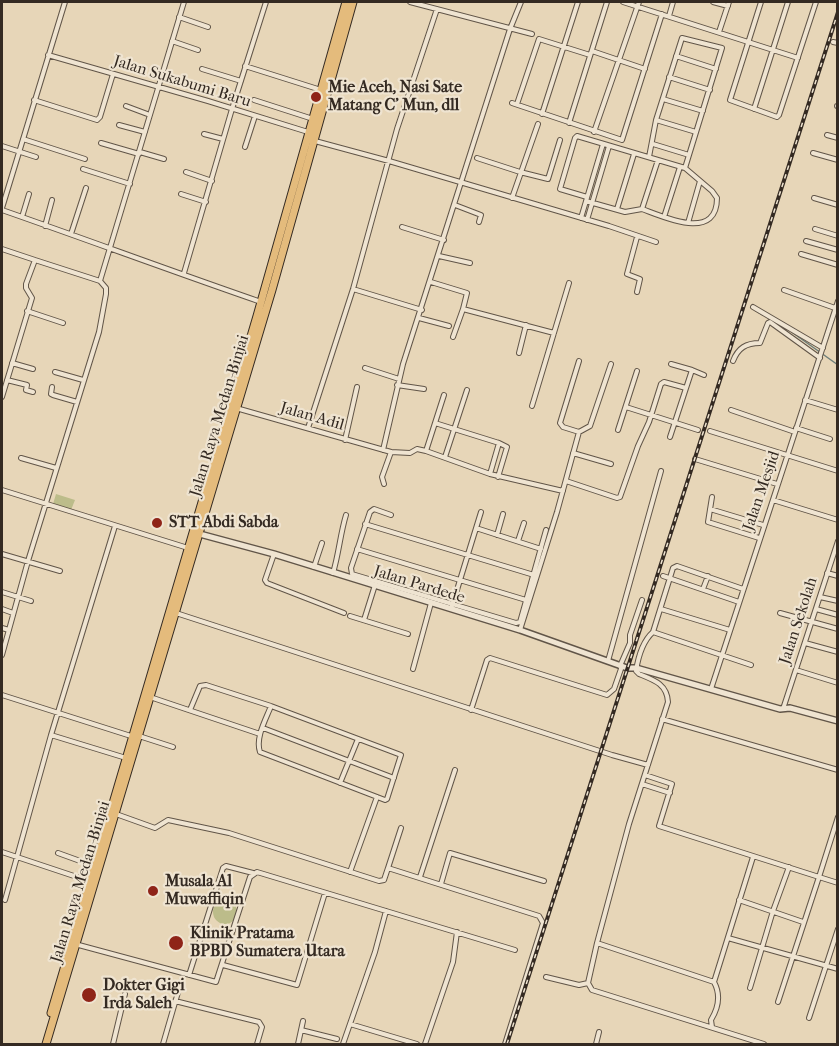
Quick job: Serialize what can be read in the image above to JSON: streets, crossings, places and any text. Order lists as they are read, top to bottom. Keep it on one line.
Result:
{"streets":{"highway":["Jalan Raya Medan-Binjai"],"street":["Jalan Sukabumi Baru","Jalan Adil","Jalan Mesjid","Jalan Pardede","Jalan Sekolah"]},"crossings":[["Jalan Sukabumi Baru","Jalan Raya Medan-Binjai"],["Jalan Raya Medan-Binjai","Jalan Adil"],["Jalan Raya Medan-Binjai","Jalan Pardede"],["Jalan Mesjid","Jalan Pardede"],["Jalan Pardede","Jalan Sekolah"]],"places":["Mie Aceh, Nasi Sate Matang C' Mun, dll","STT Abdi Sabda","Musala Al Muwaffiqin","Klinik Pratama BPBD Sumatera Utara","Dokter Gigi Irda Saleh"]}
